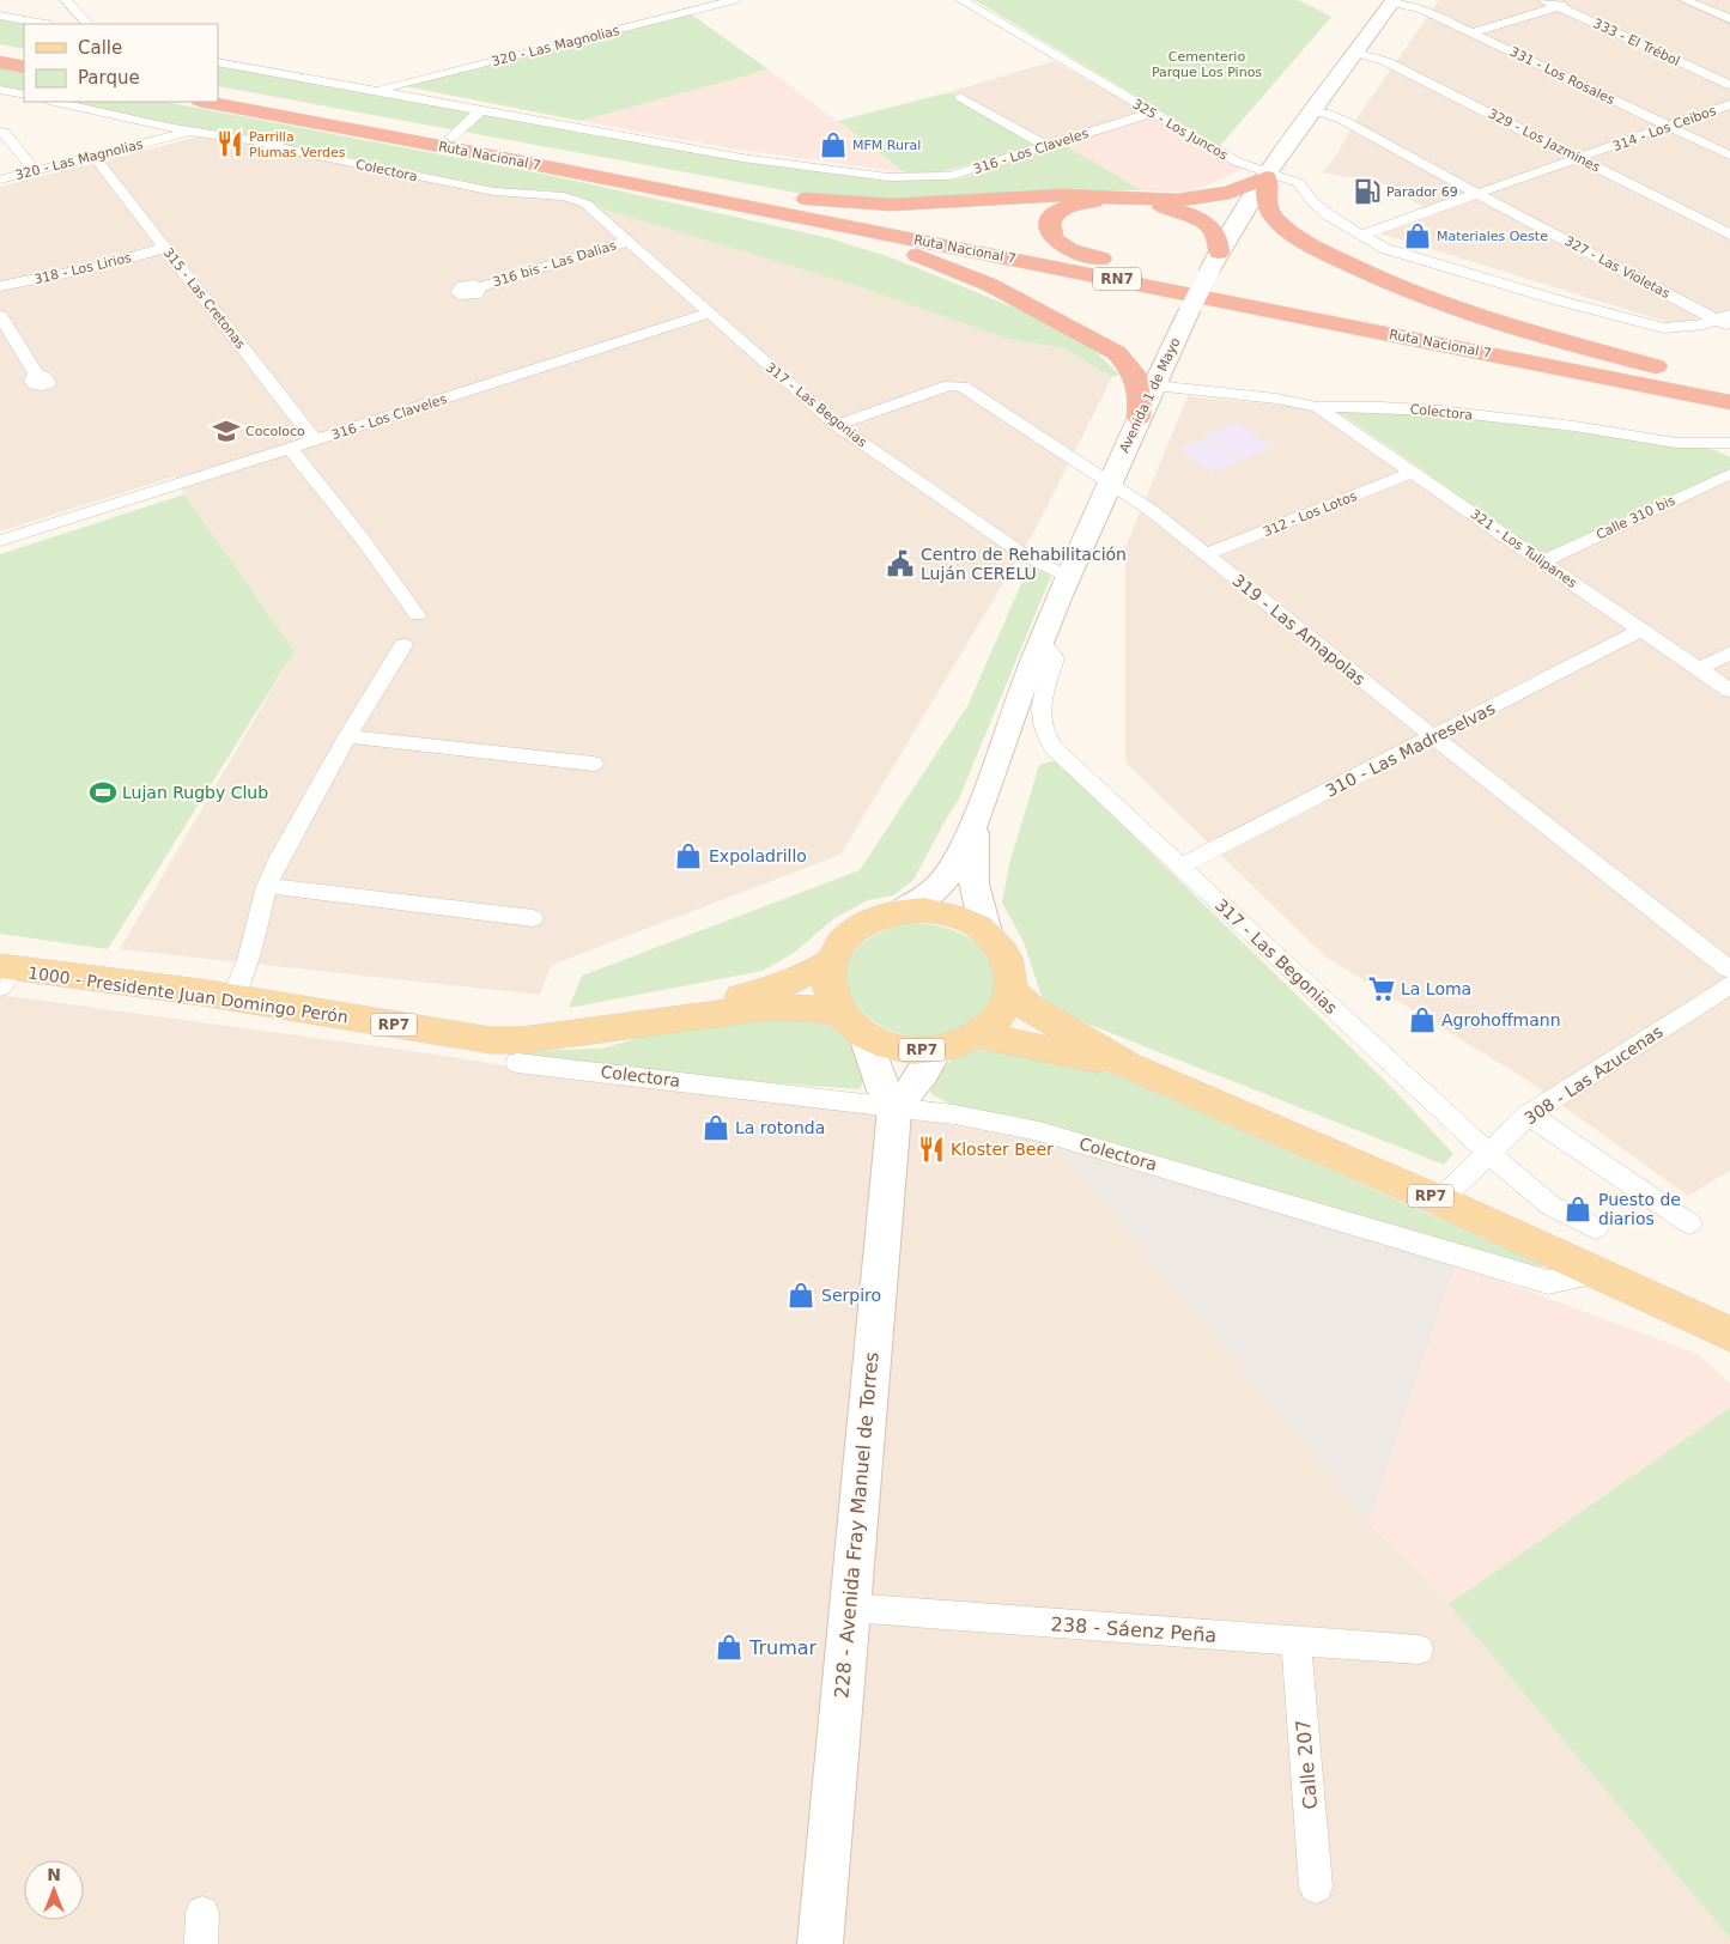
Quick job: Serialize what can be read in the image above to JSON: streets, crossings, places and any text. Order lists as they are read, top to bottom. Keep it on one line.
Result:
{"streets":{"highway":["Ruta Nacional 7","RN7"],"main road":["Avenida 1 de Mayo","1000 - Presidente Juan Domingo Perón","RP7","228 - Avenida Fray Manuel de Torres"],"street":["333 - El Trébol","320 - Las Magnolias","331 - Los Rosales","314 - Los Ceibos","325 - Los Juncos","329 - Los Jazmines","316 - Los Claveles","Colectora","316 bis - Las Dalias","327 - Las Violetas","318 - Los Lirios","315 - Las Cretonas","317 - Las Begonias","312 - Los Lotos","Calle 310 bis","321 - Los Tulipanes","319 - Las Amapolas","310 - Las Madreselvas","308 - Las Azucenas","238 - Sáenz Peña","Calle 207"]},"crossings":[["320 - Las Magnolias","Colectora"],["320 - Las Magnolias","315 - Las Cretonas"],["331 - Los Rosales","314 - Los Ceibos"],["331 - Los Rosales","Avenida 1 de Mayo"],["314 - Los Ceibos","325 - Los Juncos"],["314 - Los Ceibos","329 - Los Jazmines"],["314 - Los Ceibos","327 - Las Violetas"],["325 - Los Juncos","316 - Los Claveles"],["325 - Los Juncos","Avenida 1 de Mayo"],["329 - Los Jazmines","Avenida 1 de Mayo"],["316 - Los Claveles","315 - Las Cretonas"],["316 - Los Claveles","317 - Las Begonias"],["Colectora","Avenida 1 de Mayo"],["Colectora","317 - Las Begonias"],["Colectora","321 - Los Tulipanes"],["Colectora","RP7"],["Colectora","228 - Avenida Fray Manuel de Torres"],["316 bis - Las Dalias","317 - Las Begonias"],["327 - Las Violetas","Avenida 1 de Mayo"],["318 - Los Lirios","315 - Las Cretonas"],["Avenida 1 de Mayo","317 - Las Begonias"],["Avenida 1 de Mayo","319 - Las Amapolas"],["Avenida 1 de Mayo","1000 - Presidente Juan Domingo Perón"],["Avenida 1 de Mayo","RP7"],["317 - Las Begonias","319 - Las Amapolas"],["317 - Las Begonias","310 - Las Madreselvas"],["317 - Las Begonias","308 - Las Azucenas"],["312 - Los Lotos","321 - Los Tulipanes"],["312 - Los Lotos","319 - Las Amapolas"],["Calle 310 bis","321 - Los Tulipanes"],["321 - Los Tulipanes","310 - Las Madreselvas"],["319 - Las Amapolas","310 - Las Madreselvas"],["1000 - Presidente Juan Domingo Perón","RP7"],["RP7","308 - Las Azucenas"],["228 - Avenida Fray Manuel de Torres","238 - Sáenz Peña"],["238 - Sáenz Peña","Calle 207"]],"parks":["Cementerio Parque Los Pinos"],"places":{"restaurant":["Parrilla Plumas Verdes","Kloster Beer"],"shop":["MFM Rural","Materiales Oeste","Expoladrillo","Agrohoffmann","La rotonda","Puesto de diarios","Serpiro","Trumar"],"fuel station":["Parador 69"],"school or university":["Cocoloco"],"public building":["Centro de Rehabilitación Luján CERELU"],"sports":["Lujan Rugby Club"],"supermarket":["La Loma"]},"legend":["Calle","Parque"],"north":"top"}
